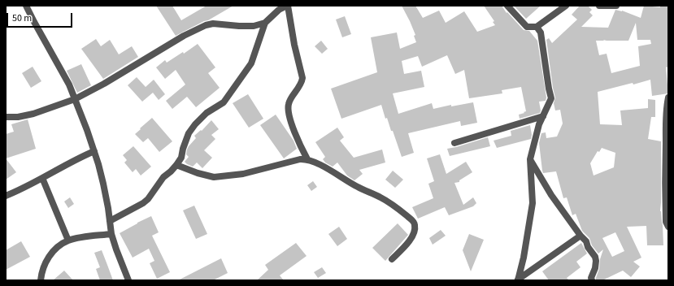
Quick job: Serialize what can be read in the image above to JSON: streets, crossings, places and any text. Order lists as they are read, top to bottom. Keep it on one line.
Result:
{"scale_bar":"50 m"}
